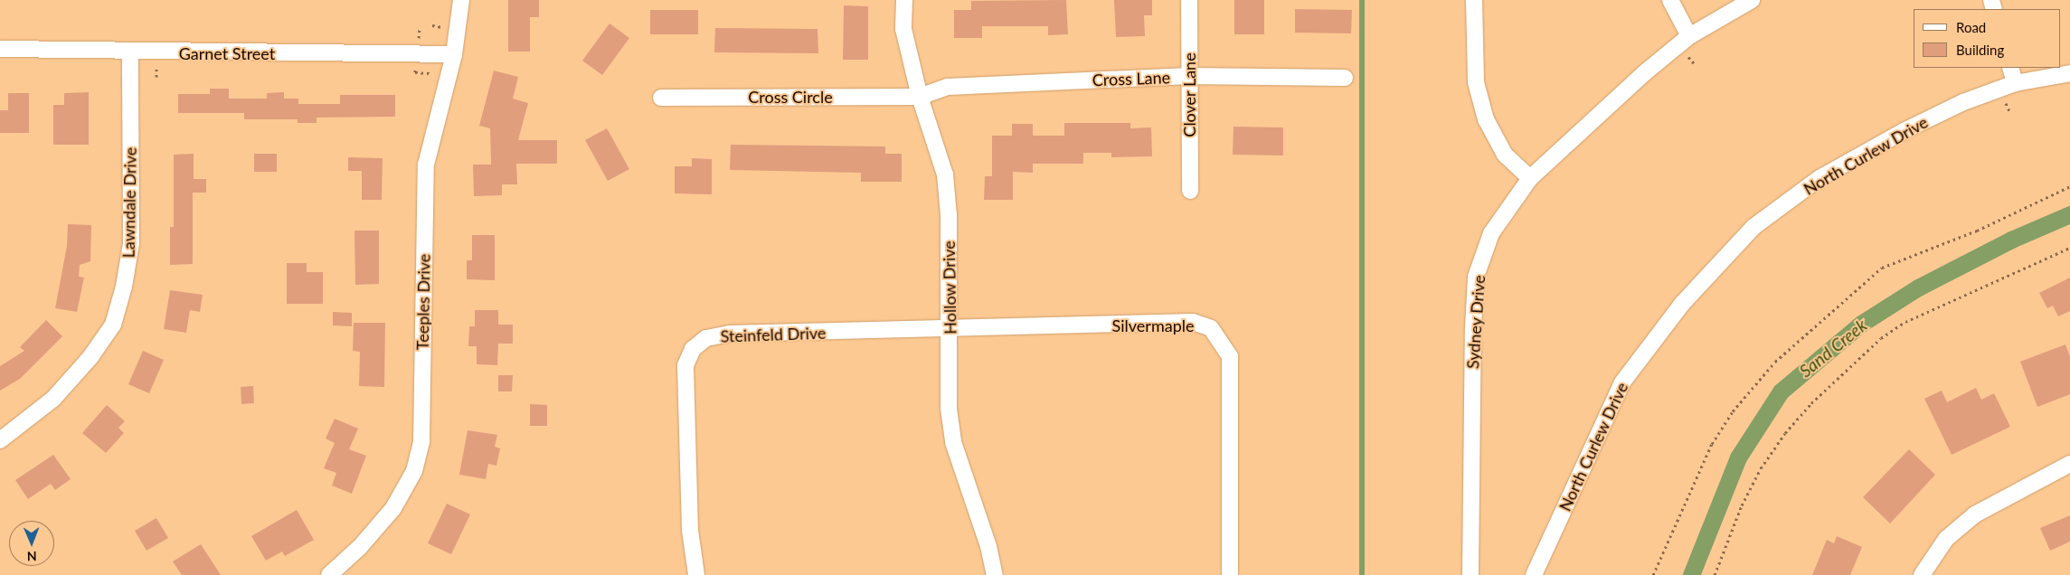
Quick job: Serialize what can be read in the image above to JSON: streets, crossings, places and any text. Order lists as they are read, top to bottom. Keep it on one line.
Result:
{"streets":{"street":["Garnet Street","Cross Lane","Clover Lane","Cross Circle","North Curlew Drive","Lawndale Drive","Hollow Drive","Teeples Drive","Sydney Drive","Silvermaple","Steinfeld Drive"]},"crossings":[["Garnet Street","Lawndale Drive"],["Garnet Street","Teeples Drive"],["Cross Lane","Clover Lane"],["Cross Lane","Cross Circle"],["Cross Lane","Hollow Drive"],["Cross Circle","Hollow Drive"],["Hollow Drive","Silvermaple"],["Hollow Drive","Steinfeld Drive"],["Silvermaple","Steinfeld Drive"]],"water":["Sand Creek"],"legend":["Road","Building"],"north":"bottom"}
